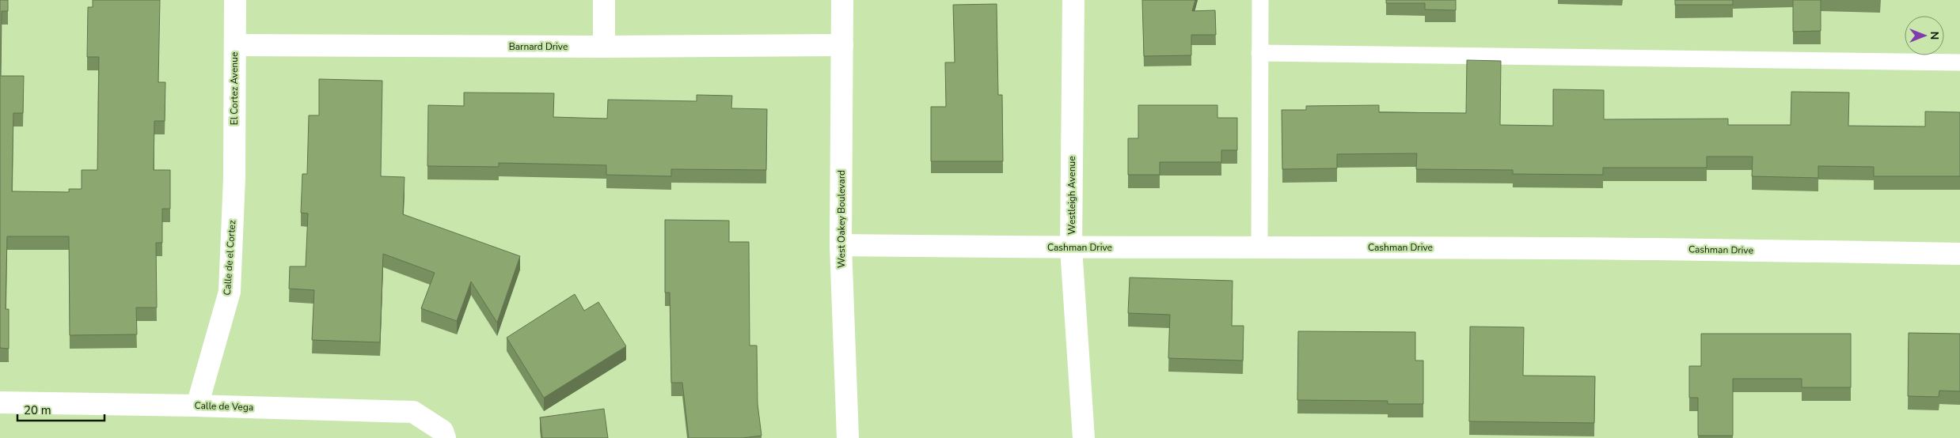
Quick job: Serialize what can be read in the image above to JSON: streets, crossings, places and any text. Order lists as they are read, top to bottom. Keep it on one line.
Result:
{"streets":{"street":["Barnard Drive","El Cortez Avenue","Westleigh Avenue","West Oakey Boulevard","Cashman Drive","Calle de el Cortez","Calle de Vega"]},"crossings":[["Barnard Drive","El Cortez Avenue"],["Barnard Drive","West Oakey Boulevard"],["El Cortez Avenue","Calle de el Cortez"],["Westleigh Avenue","Cashman Drive"],["West Oakey Boulevard","Cashman Drive"],["Calle de el Cortez","Calle de Vega"]],"scale_bar":"20 m","north":"right"}
